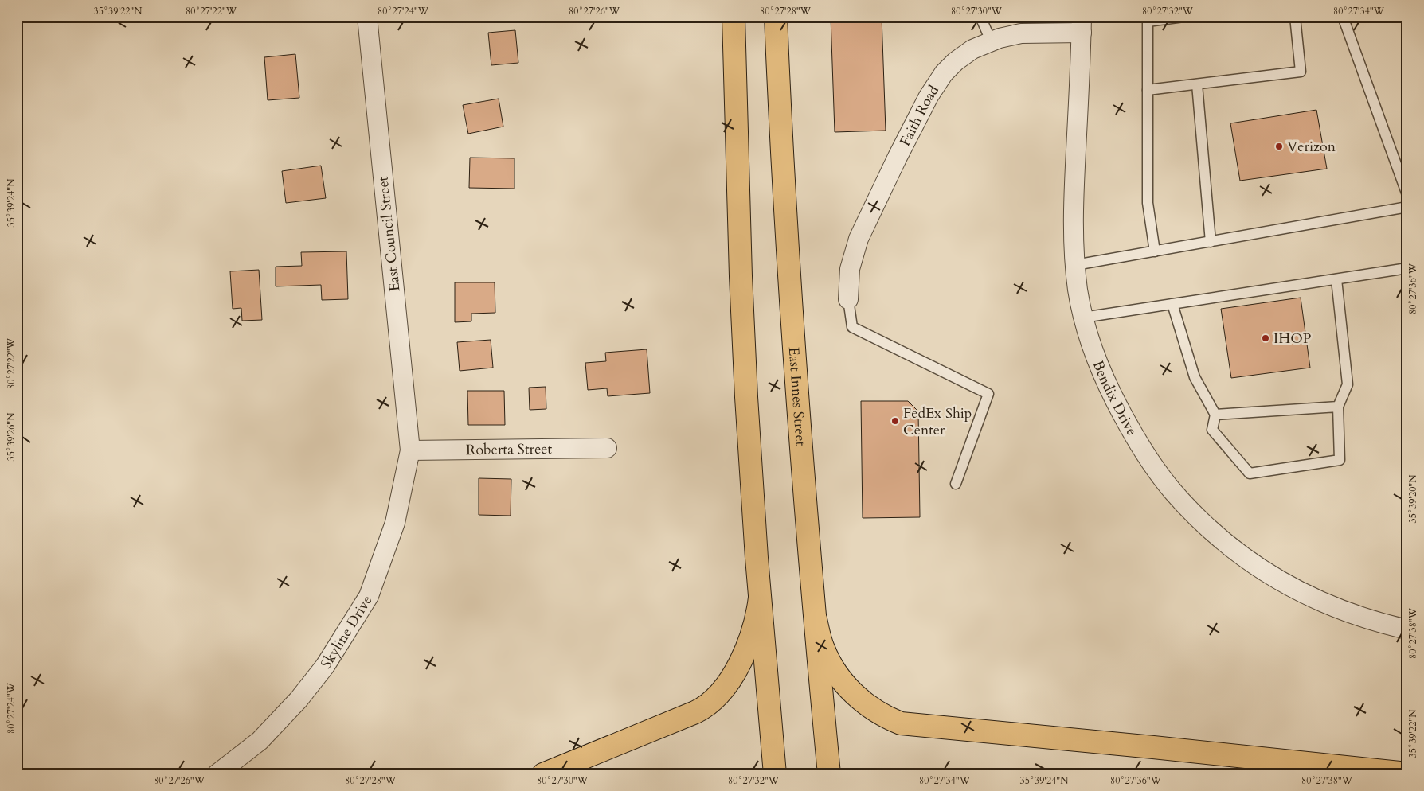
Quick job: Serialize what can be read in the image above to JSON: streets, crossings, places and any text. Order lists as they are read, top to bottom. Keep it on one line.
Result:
{"streets":{"main road":["East Innes Street"],"street":["Faith Road","East Council Street","Bendix Drive","Roberta Street","Skyline Drive"]},"crossings":[["Faith Road","Bendix Drive"],["East Council Street","Roberta Street"],["East Council Street","Skyline Drive"],["Roberta Street","Skyline Drive"]],"places":["Verizon","IHOP","FedEx Ship Center"],"coordinates":["35°39'22\"N","80°27'22\"W","80°27'24\"W","80°27'26\"W","80°27'28\"W","80°27'30\"W","80°27'32\"W","80°27'34\"W","35°39'24\"N","80°27'36\"W","35°39'26\"N","35°39'20\"N","80°27'38\"W"]}
